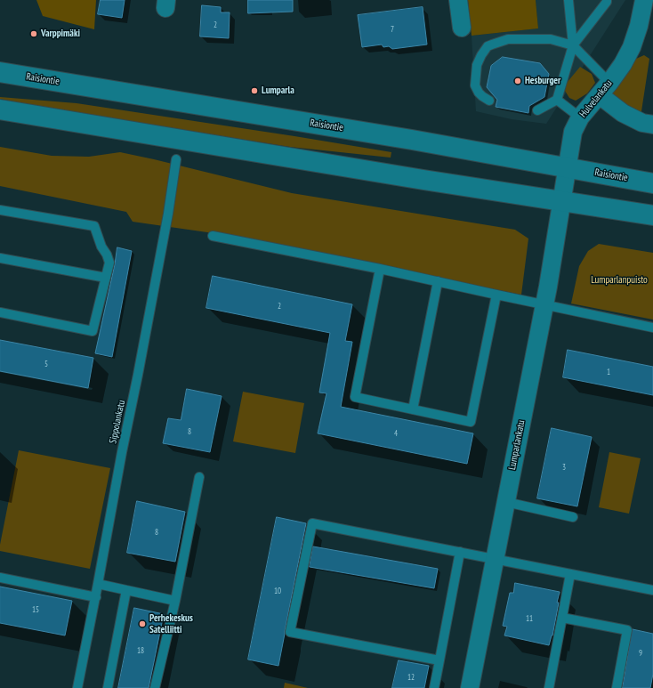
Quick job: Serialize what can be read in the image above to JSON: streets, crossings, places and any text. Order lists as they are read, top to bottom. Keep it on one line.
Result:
{"streets":{"main road":["Raisiontie"],"street":["Hulvelankatu","Lumparlankatu"],"lane":["Sippolankatu"]},"crossings":[["Raisiontie","Hulvelankatu"],["Hulvelankatu","Lumparlankatu"]],"parks":["Lumparlanpuisto"],"places":["Varppimäki","Hesburger","Lumparla","Perhekeskus Satelliitti"],"house_numbers":["2","7","2","5","1","8","4","3","8","10","15","11","18","9","12"]}
